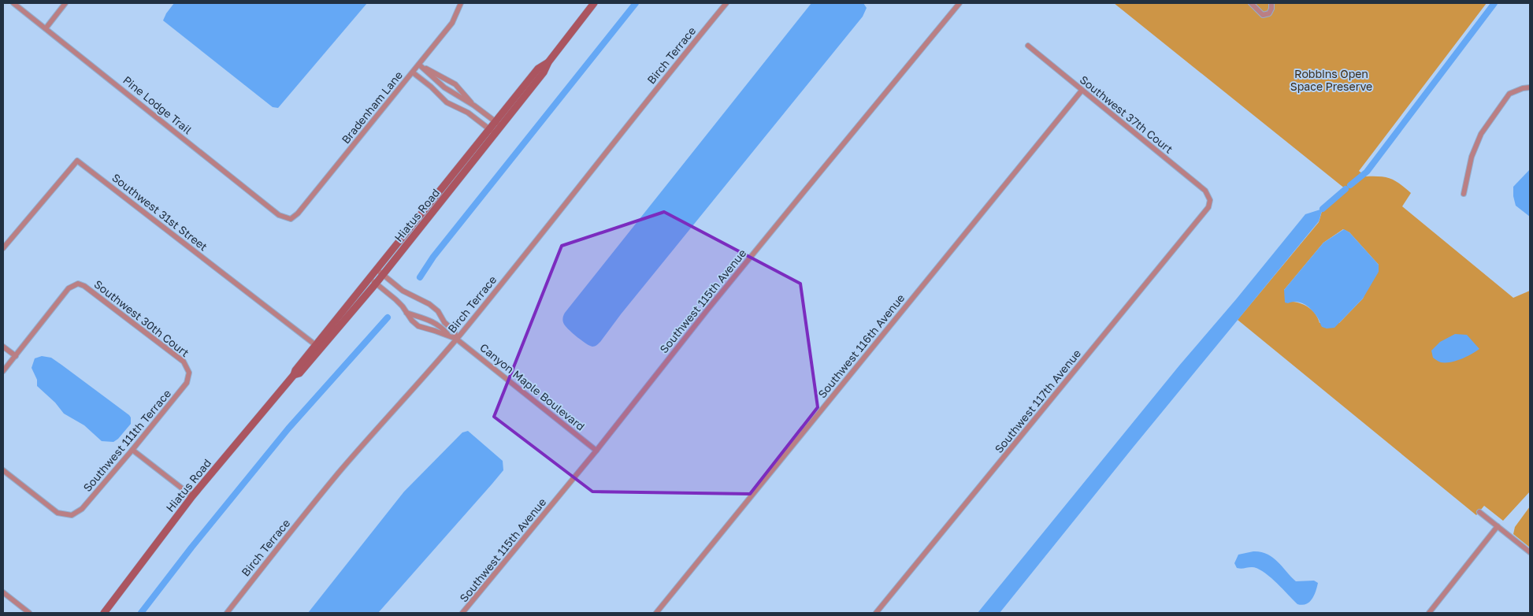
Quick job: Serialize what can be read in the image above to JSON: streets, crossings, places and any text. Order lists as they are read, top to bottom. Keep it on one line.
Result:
{"streets":{"street":["Birch Terrace","Pine Lodge Trail","Bradenham Lane","Southwest 37th Court","Southwest 31st Street","Hiatus Road","Southwest 115th Avenue","Southwest 30th Court","Southwest 116th Avenue","Canyon Maple Boulevard","Southwest 117th Avenue","Southwest 111th Terrace"]},"crossings":[["Birch Terrace","Canyon Maple Boulevard"],["Pine Lodge Trail","Bradenham Lane"],["Southwest 37th Court","Southwest 116th Avenue"],["Southwest 37th Court","Southwest 117th Avenue"],["Southwest 31st Street","Hiatus Road"],["Hiatus Road","Canyon Maple Boulevard"],["Southwest 115th Avenue","Canyon Maple Boulevard"],["Southwest 30th Court","Southwest 111th Terrace"]],"parks":["Robbins Open Space Preserve"]}
